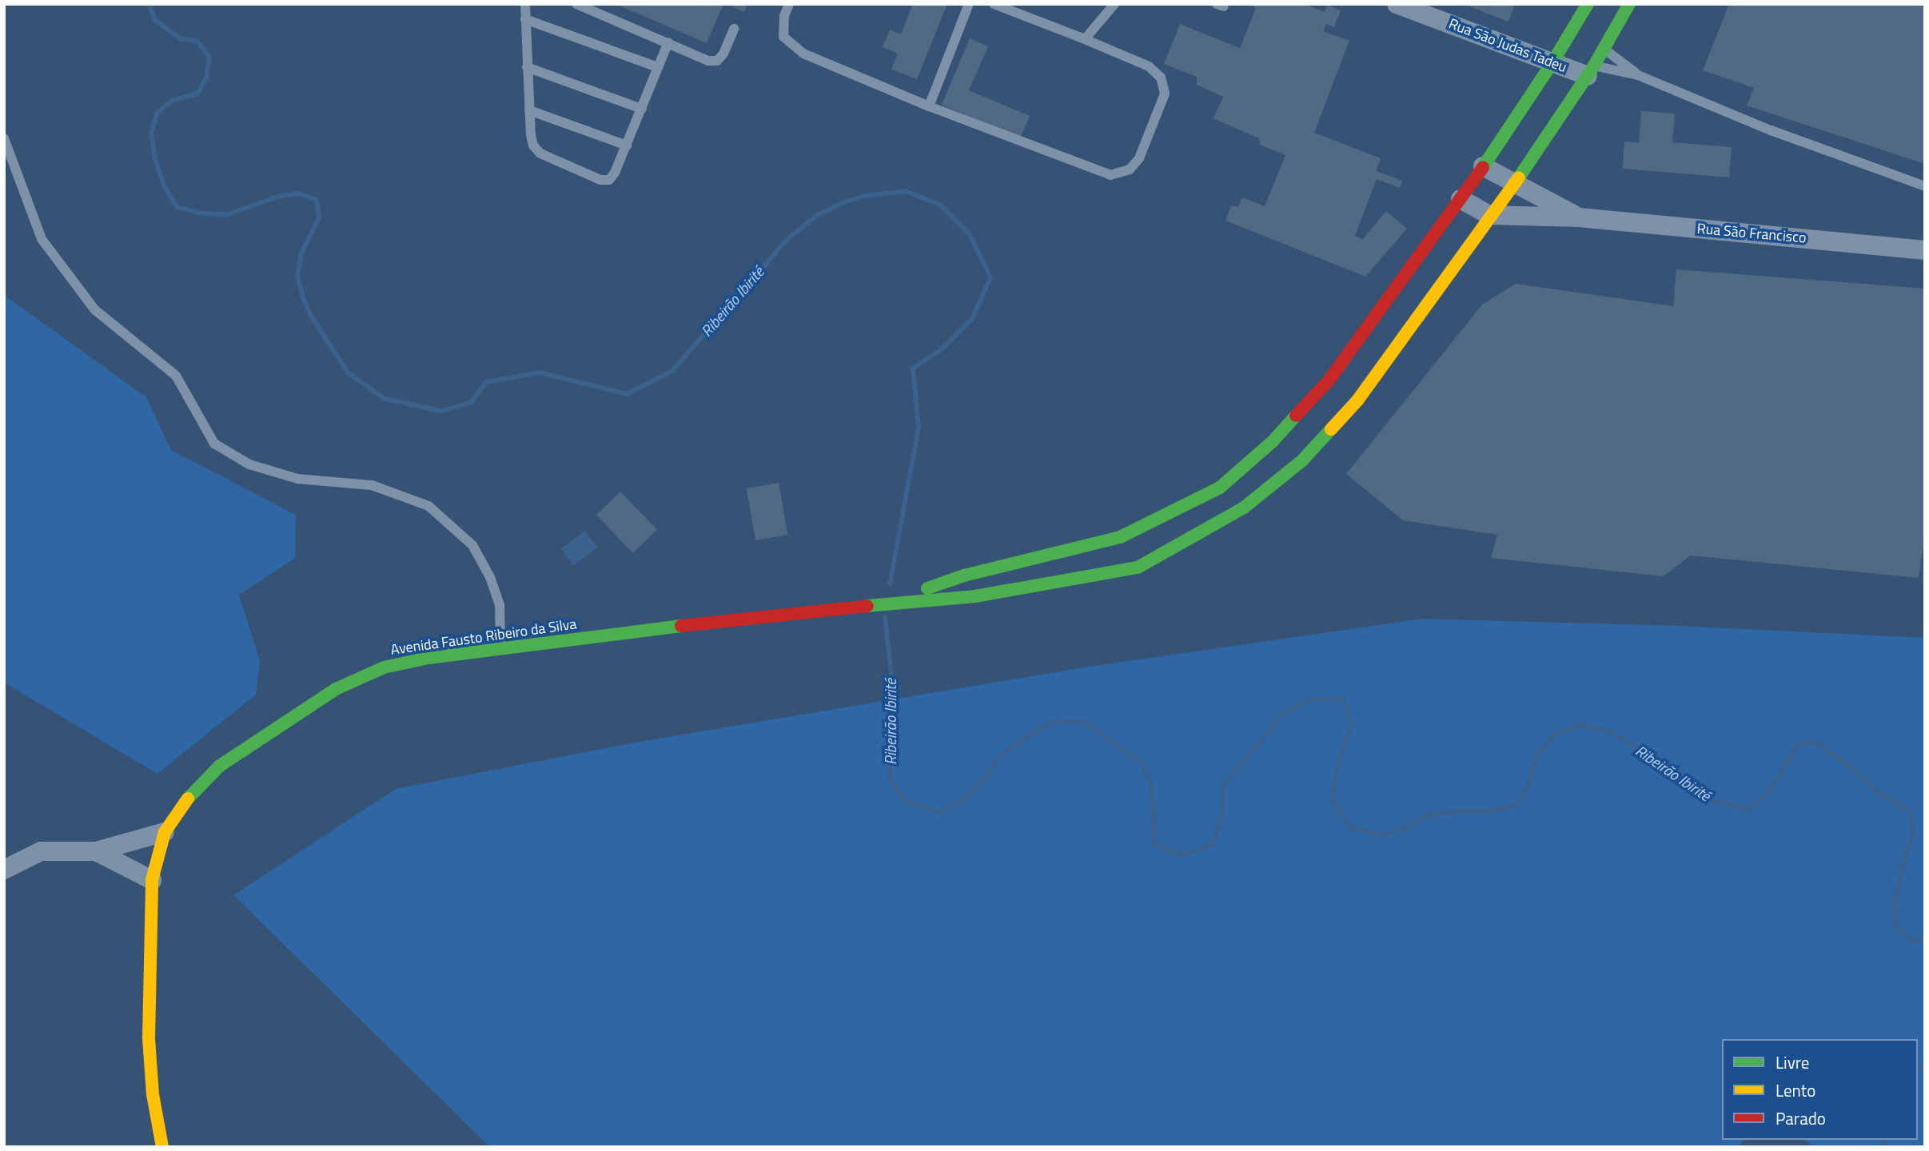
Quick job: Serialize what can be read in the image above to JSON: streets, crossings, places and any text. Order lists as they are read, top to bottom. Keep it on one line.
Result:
{"streets":{"main road":["Avenida Fausto Ribeiro da Silva"],"street":["Rua São Judas Tadeu","Rua São Francisco"]},"water":["Ribeirão Ibirité"],"legend":["Livre","Lento","Parado"]}
